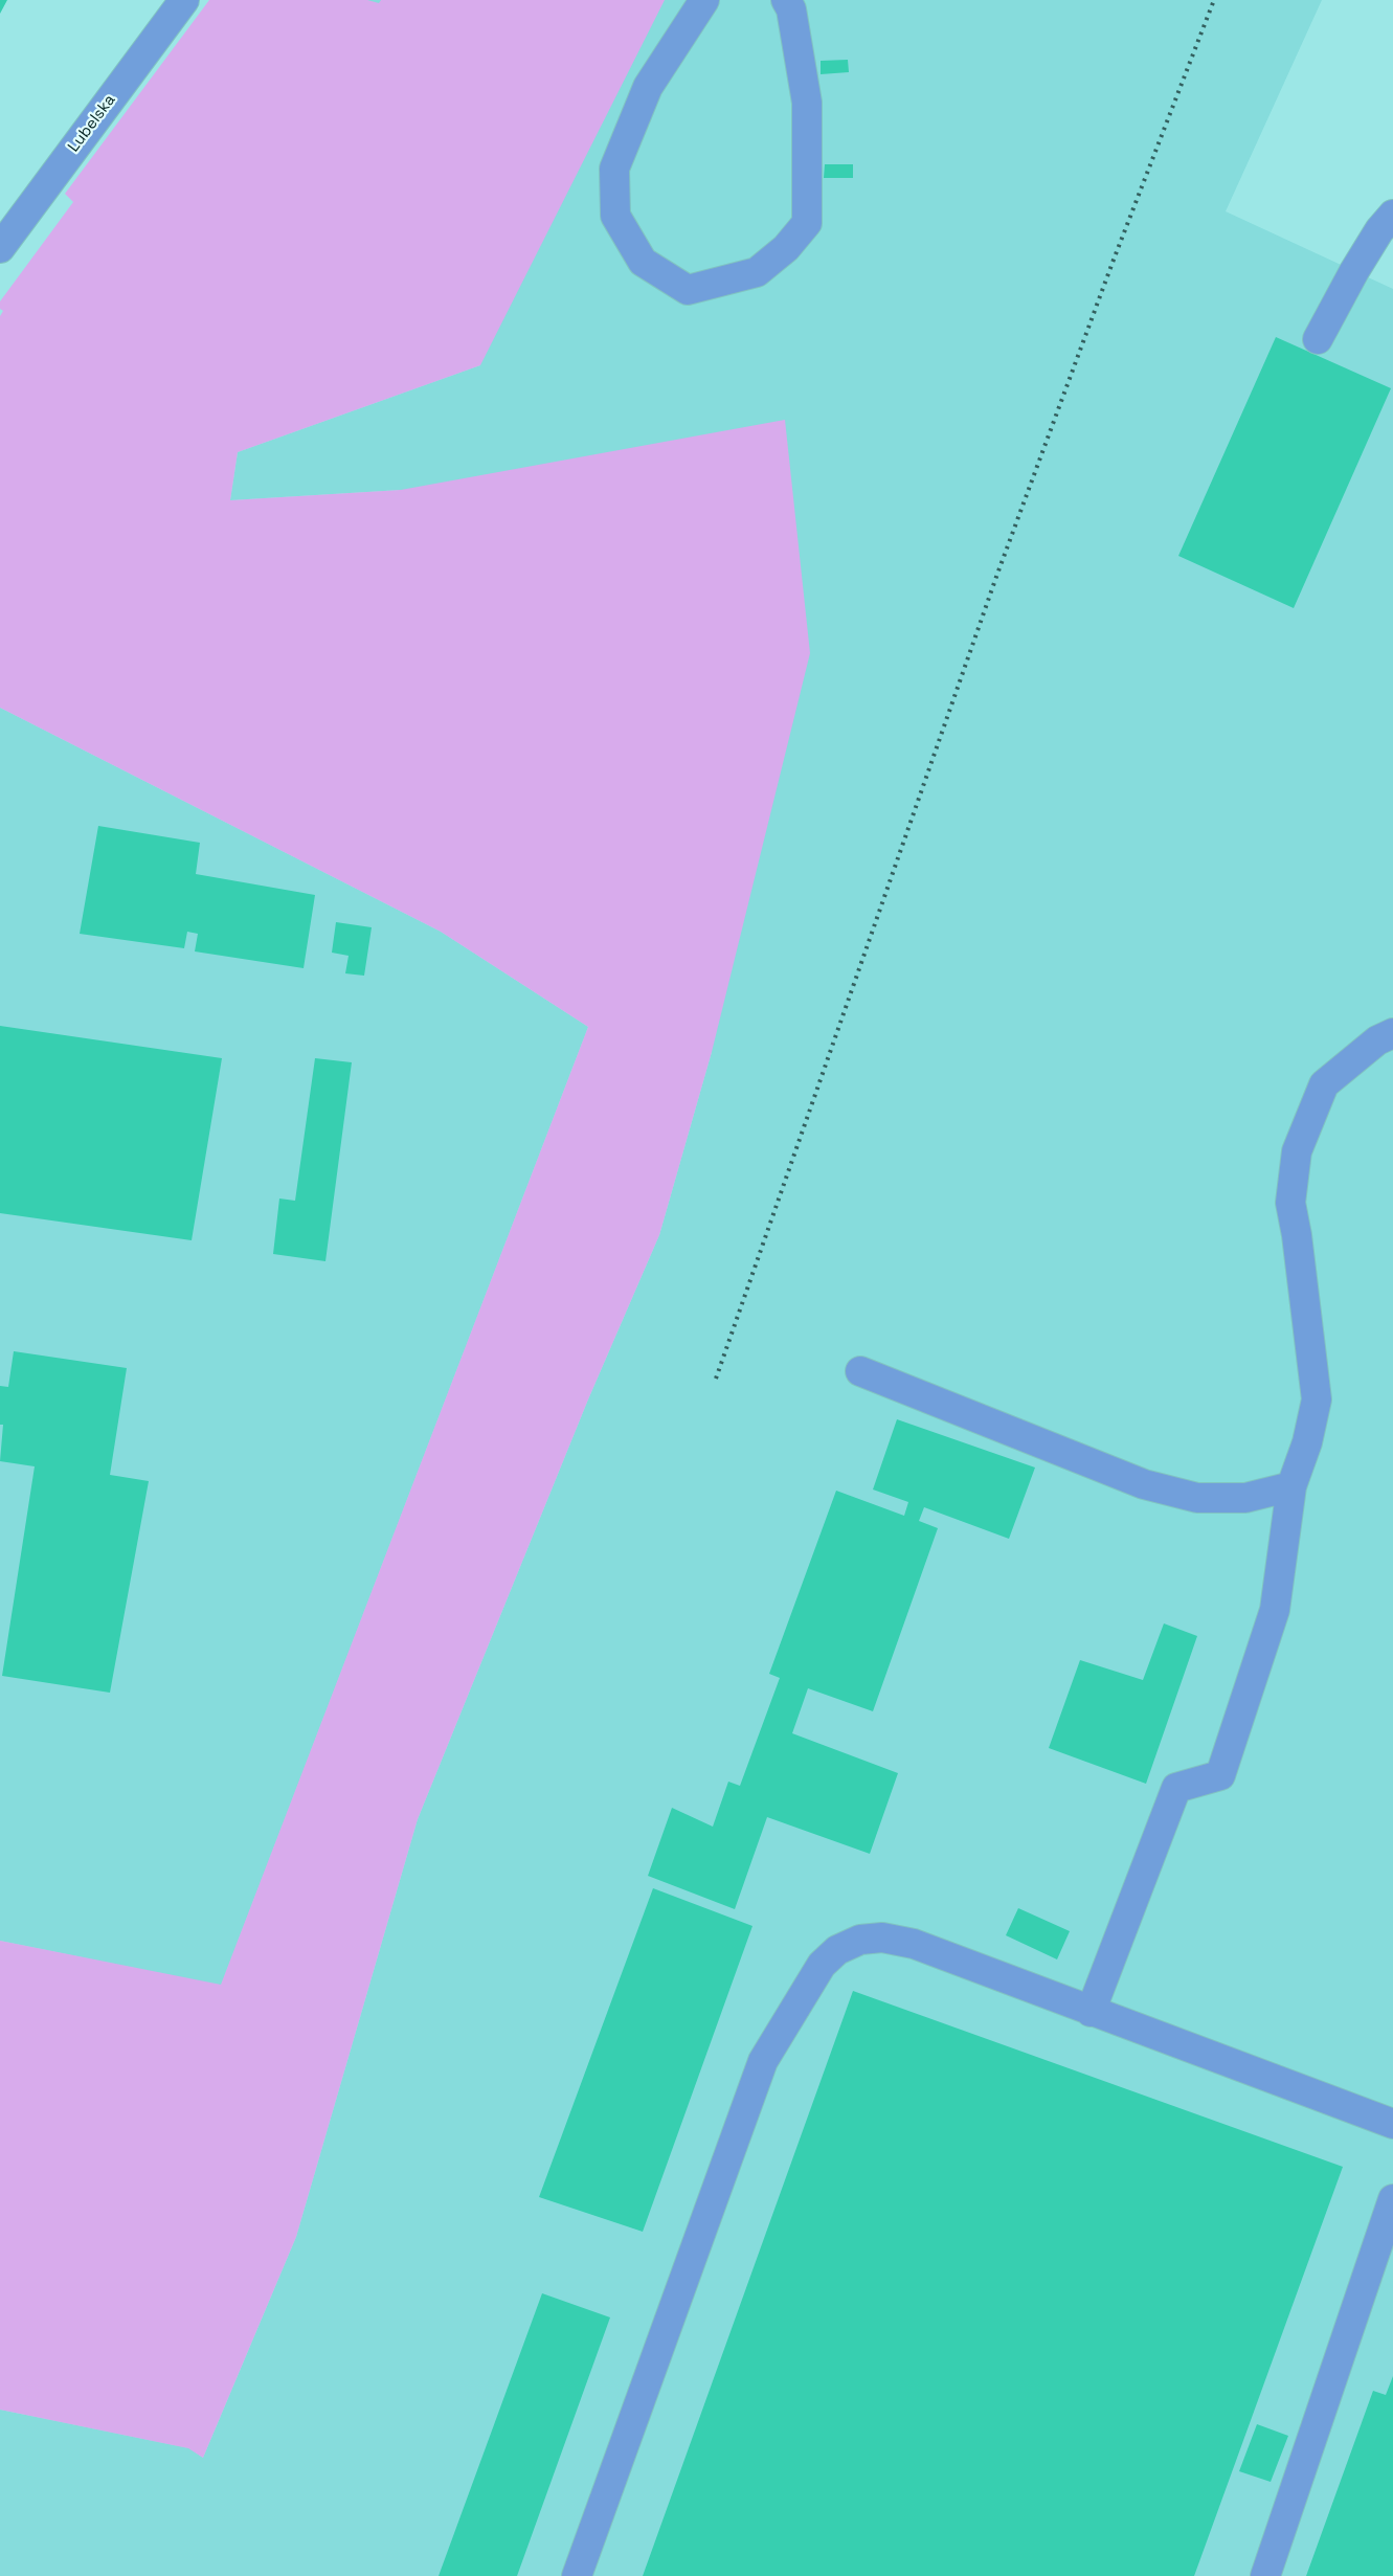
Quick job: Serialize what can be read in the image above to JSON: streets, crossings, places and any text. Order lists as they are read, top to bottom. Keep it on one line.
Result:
{"streets":{"street":["Lubelska"]}}
